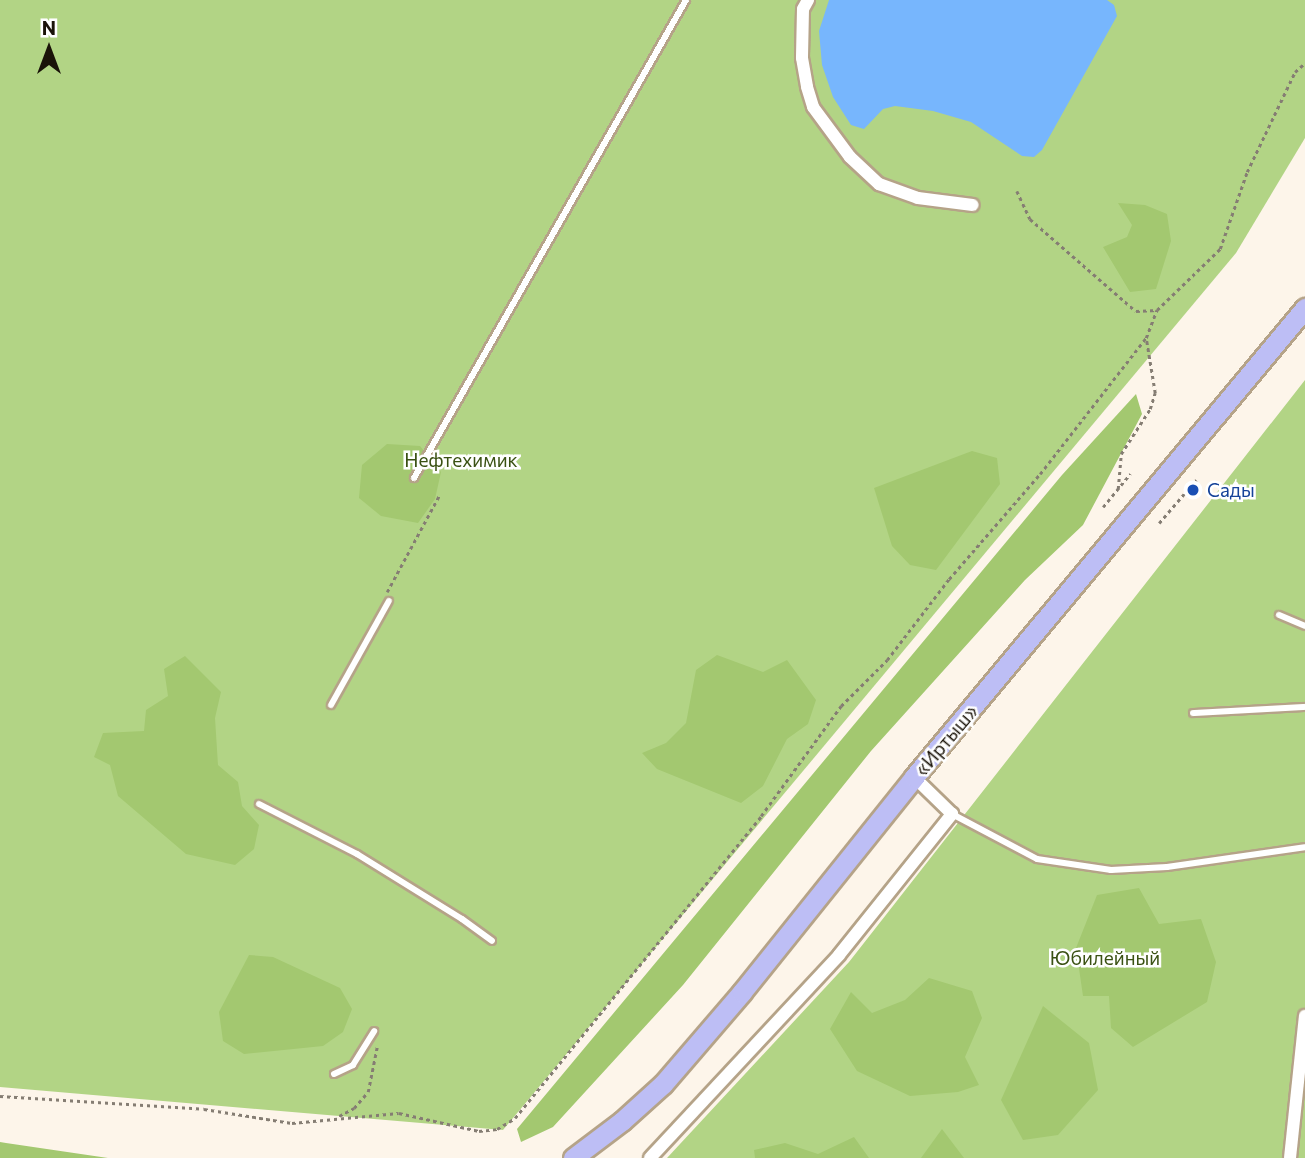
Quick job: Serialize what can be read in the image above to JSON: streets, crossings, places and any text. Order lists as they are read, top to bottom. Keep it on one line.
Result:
{"streets":{"main road":["«Иртыш»"]},"parks":["Нефтехимик","Юбилейный"],"places":["Сады"],"north":"top"}
